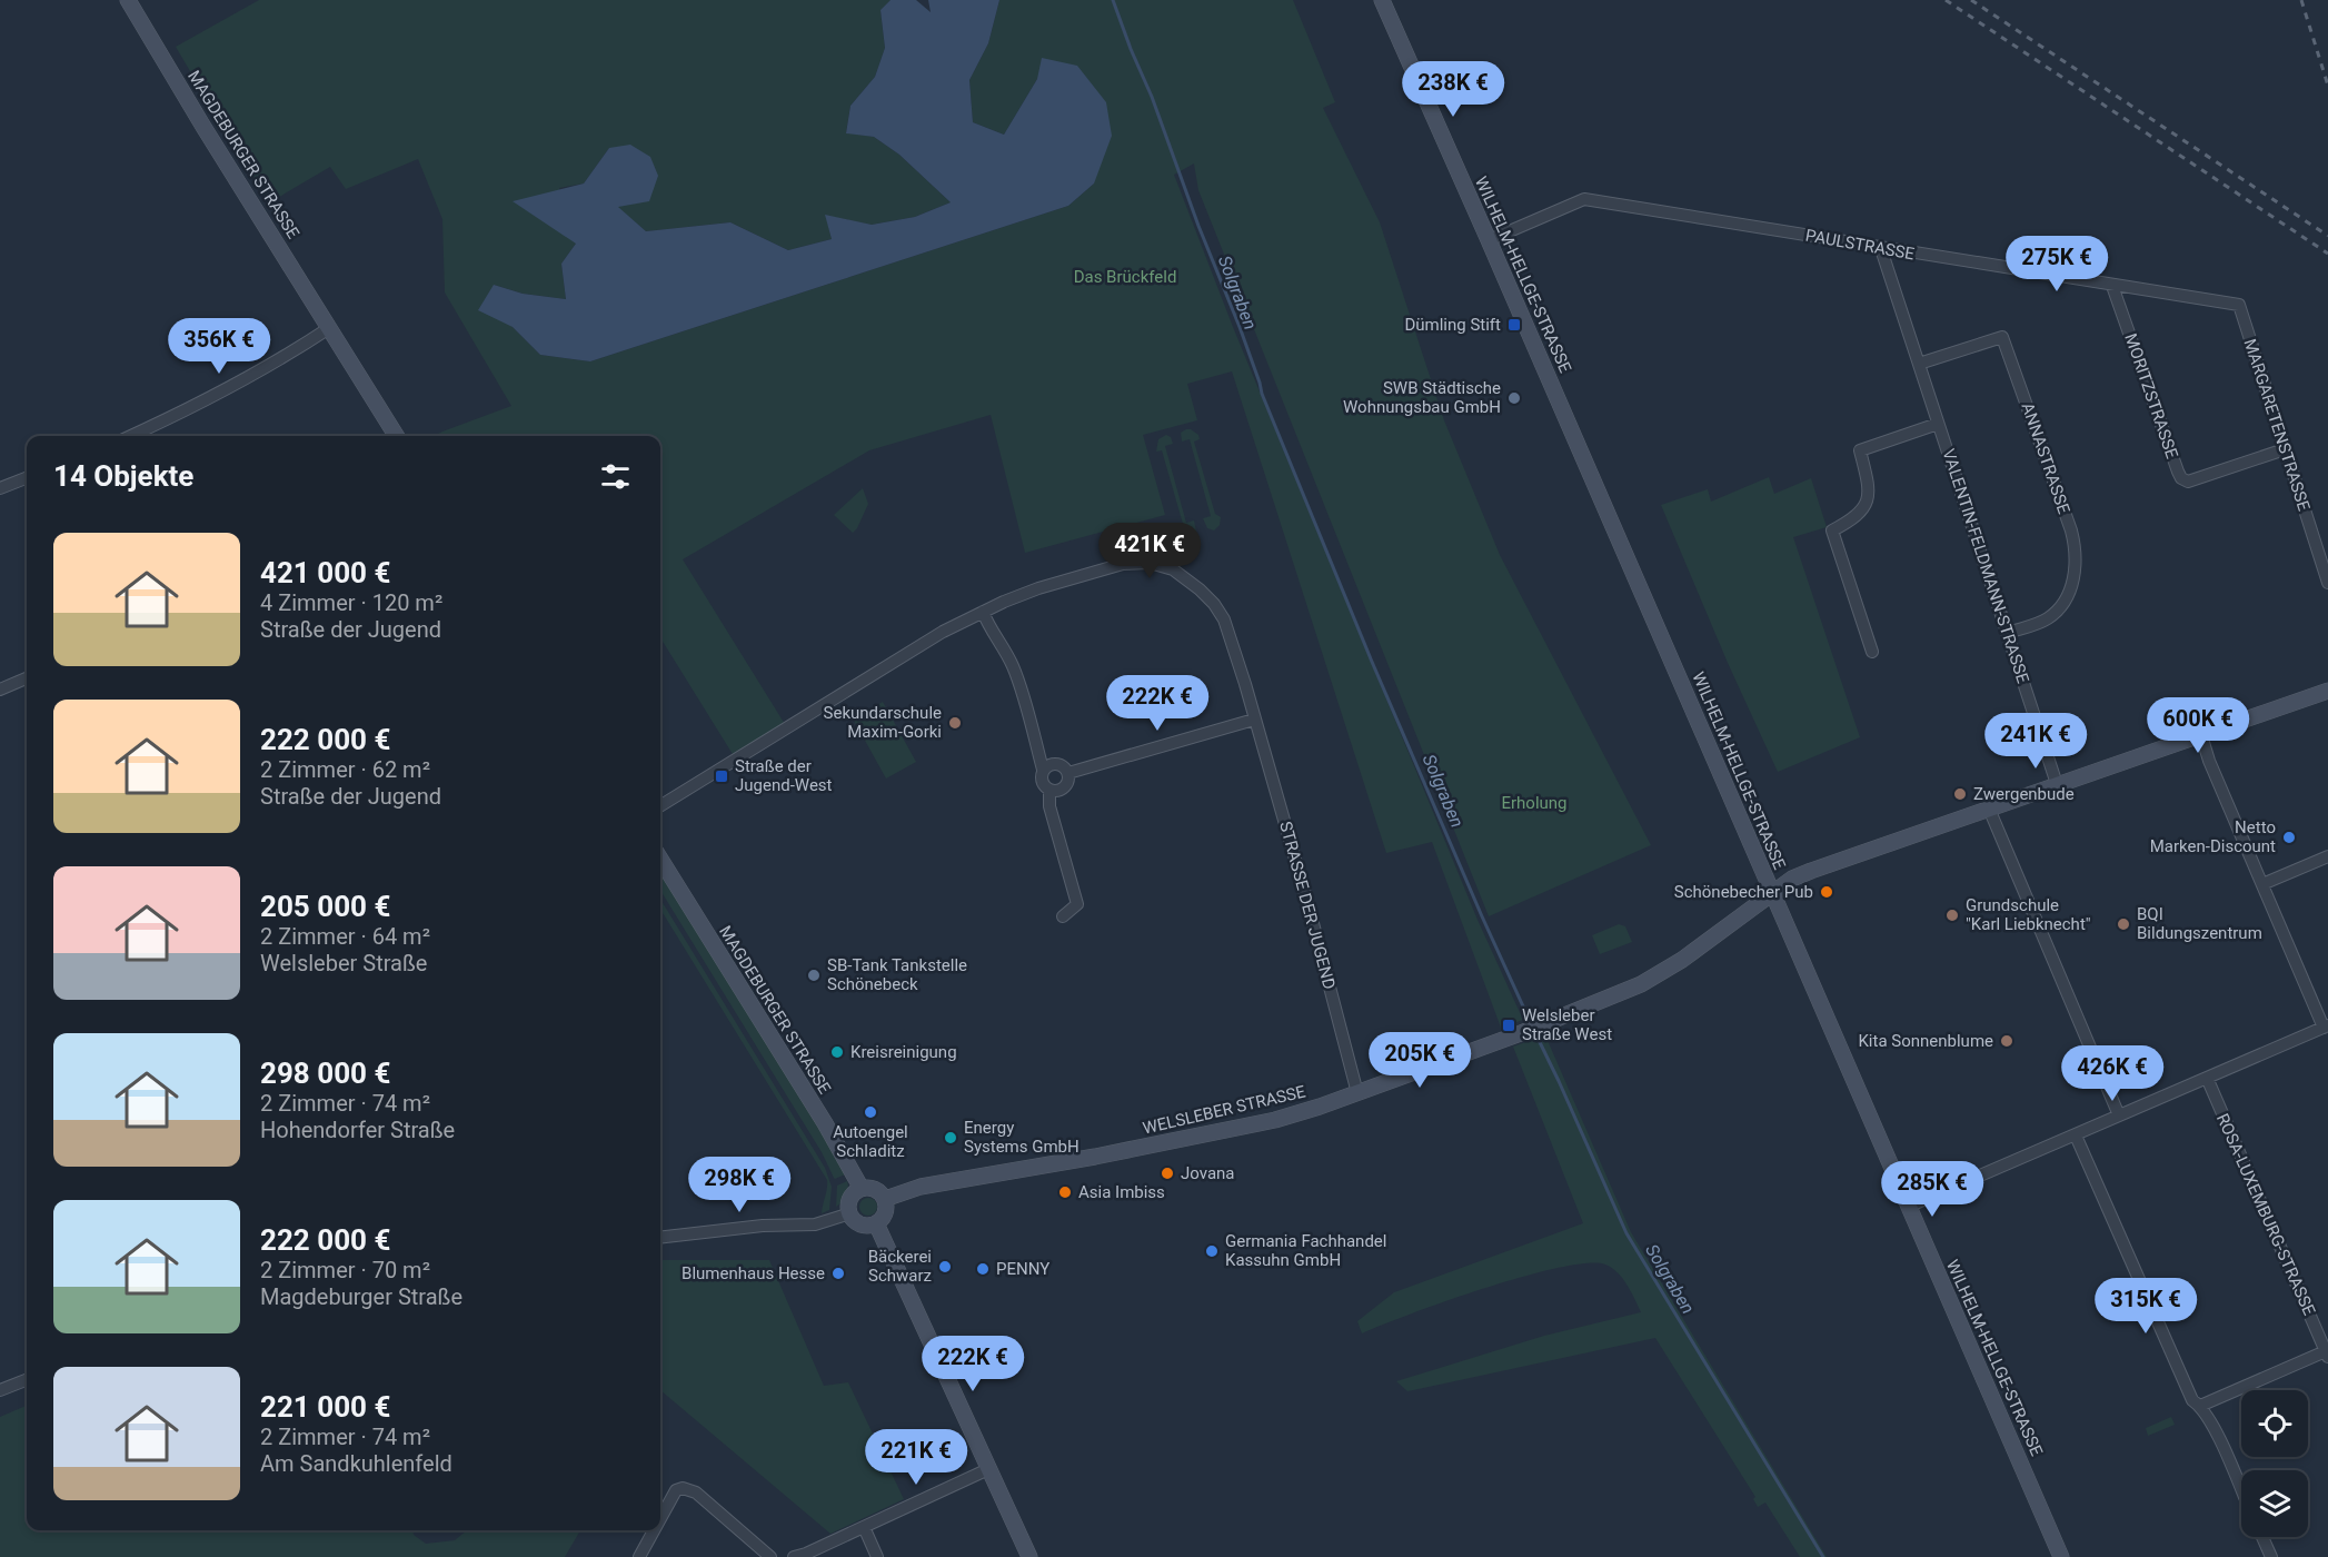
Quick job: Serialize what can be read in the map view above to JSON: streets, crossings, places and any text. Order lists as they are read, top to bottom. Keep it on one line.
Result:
{"streets":{"main road":["MAGDEBURGER STRASSE","WILHELM-HELLGE-STRASSE","WELSLEBER STRASSE"],"street":["PAULSTRASSE","MORITZSTRASSE","MARGARETENSTRASSE","ANNASTRASSE","VALENTIN-FELDMANN-STRASSE","STRASSE DER JUGEND","ROSA-LUXEMBURG-STRASSE"]},"crossings":[["MAGDEBURGER STRASSE","WELSLEBER STRASSE"],["PAULSTRASSE","WILHELM-HELLGE-STRASSE"],["PAULSTRASSE","MORITZSTRASSE"],["PAULSTRASSE","MARGARETENSTRASSE"],["PAULSTRASSE","VALENTIN-FELDMANN-STRASSE"],["WILHELM-HELLGE-STRASSE","WELSLEBER STRASSE"],["MORITZSTRASSE","MARGARETENSTRASSE"],["ANNASTRASSE","VALENTIN-FELDMANN-STRASSE"],["VALENTIN-FELDMANN-STRASSE","WELSLEBER STRASSE"],["STRASSE DER JUGEND","WELSLEBER STRASSE"]],"water":["Solgraben"],"parks":["Das Brückfeld","Erholung"],"places":{"transit":["Dümling Stift","Straße der Jugend-West","Welsleber Straße West"],"other":["SWB Städtische Wohnungsbau GmbH","Sekundarschule Maxim-Gorki","Zwergenbude","Netto Marken-Discount","Schönebecher Pub","Grundschule \"Karl Liebknecht\"","BQI Bildungszentrum","SB-Tank Tankstelle Schönebeck","Kita Sonnenblume","Kreisreinigung","Autoengel Schladitz","Energy Systems GmbH","Jovana","Asia Imbiss","Germania Fachhandel Kassuhn GmbH","Bäckerei Schwarz","PENNY","Blumenhaus Hesse"]},"page":{"price":["238K €","275K €","356K €","421K €","222K €","600K €","241K €","205K €","426K €","298K €","285K €","315K €","222K €","221K €"],"heading":"14 Objekte","list":[{"name":"421 000 €","note":"4 Zimmer · 120 m² · Straße der Jugend"},{"name":"222 000 €","note":"2 Zimmer · 62 m² · Straße der Jugend"},{"name":"205 000 €","note":"2 Zimmer · 64 m² · Welsleber Straße"},{"name":"298 000 €","note":"2 Zimmer · 74 m² · Hohendorfer Straße"},{"name":"222 000 €","note":"2 Zimmer · 70 m² · Magdeburger Straße"},{"name":"221 000 €","note":"2 Zimmer · 74 m² · Am Sandkuhlenfeld"}]}}
